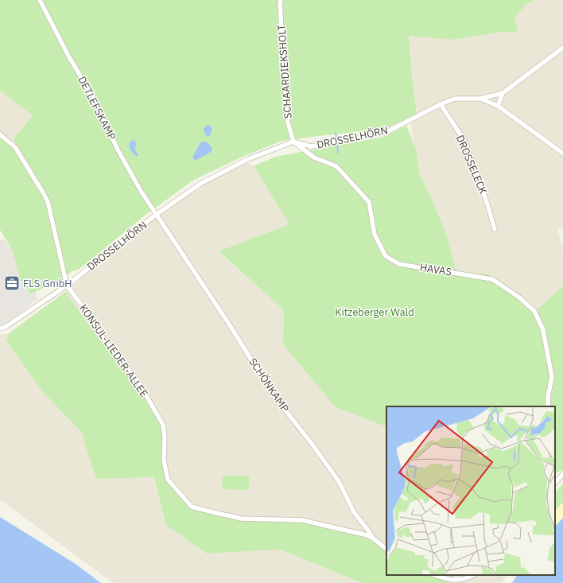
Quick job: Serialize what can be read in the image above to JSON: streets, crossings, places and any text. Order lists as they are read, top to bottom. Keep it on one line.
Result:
{"streets":{"street":["SCHAARDIEKSHOLT","DETLEFSKAMP","DROSSELHÖRN","DROSSELECK","HAVAS","KONSUL-LIEDER-ALLEE","SCHÖNKAMP"]},"crossings":[["SCHAARDIEKSHOLT","DROSSELHÖRN"],["SCHAARDIEKSHOLT","HAVAS"],["DETLEFSKAMP","DROSSELHÖRN"],["DETLEFSKAMP","SCHÖNKAMP"],["DROSSELHÖRN","DROSSELECK"],["DROSSELHÖRN","HAVAS"],["DROSSELHÖRN","KONSUL-LIEDER-ALLEE"],["DROSSELHÖRN","SCHÖNKAMP"],["KONSUL-LIEDER-ALLEE","SCHÖNKAMP"]],"parks":["Kitzeberger Wald"],"places":{"office":["FLS GmbH"]}}
